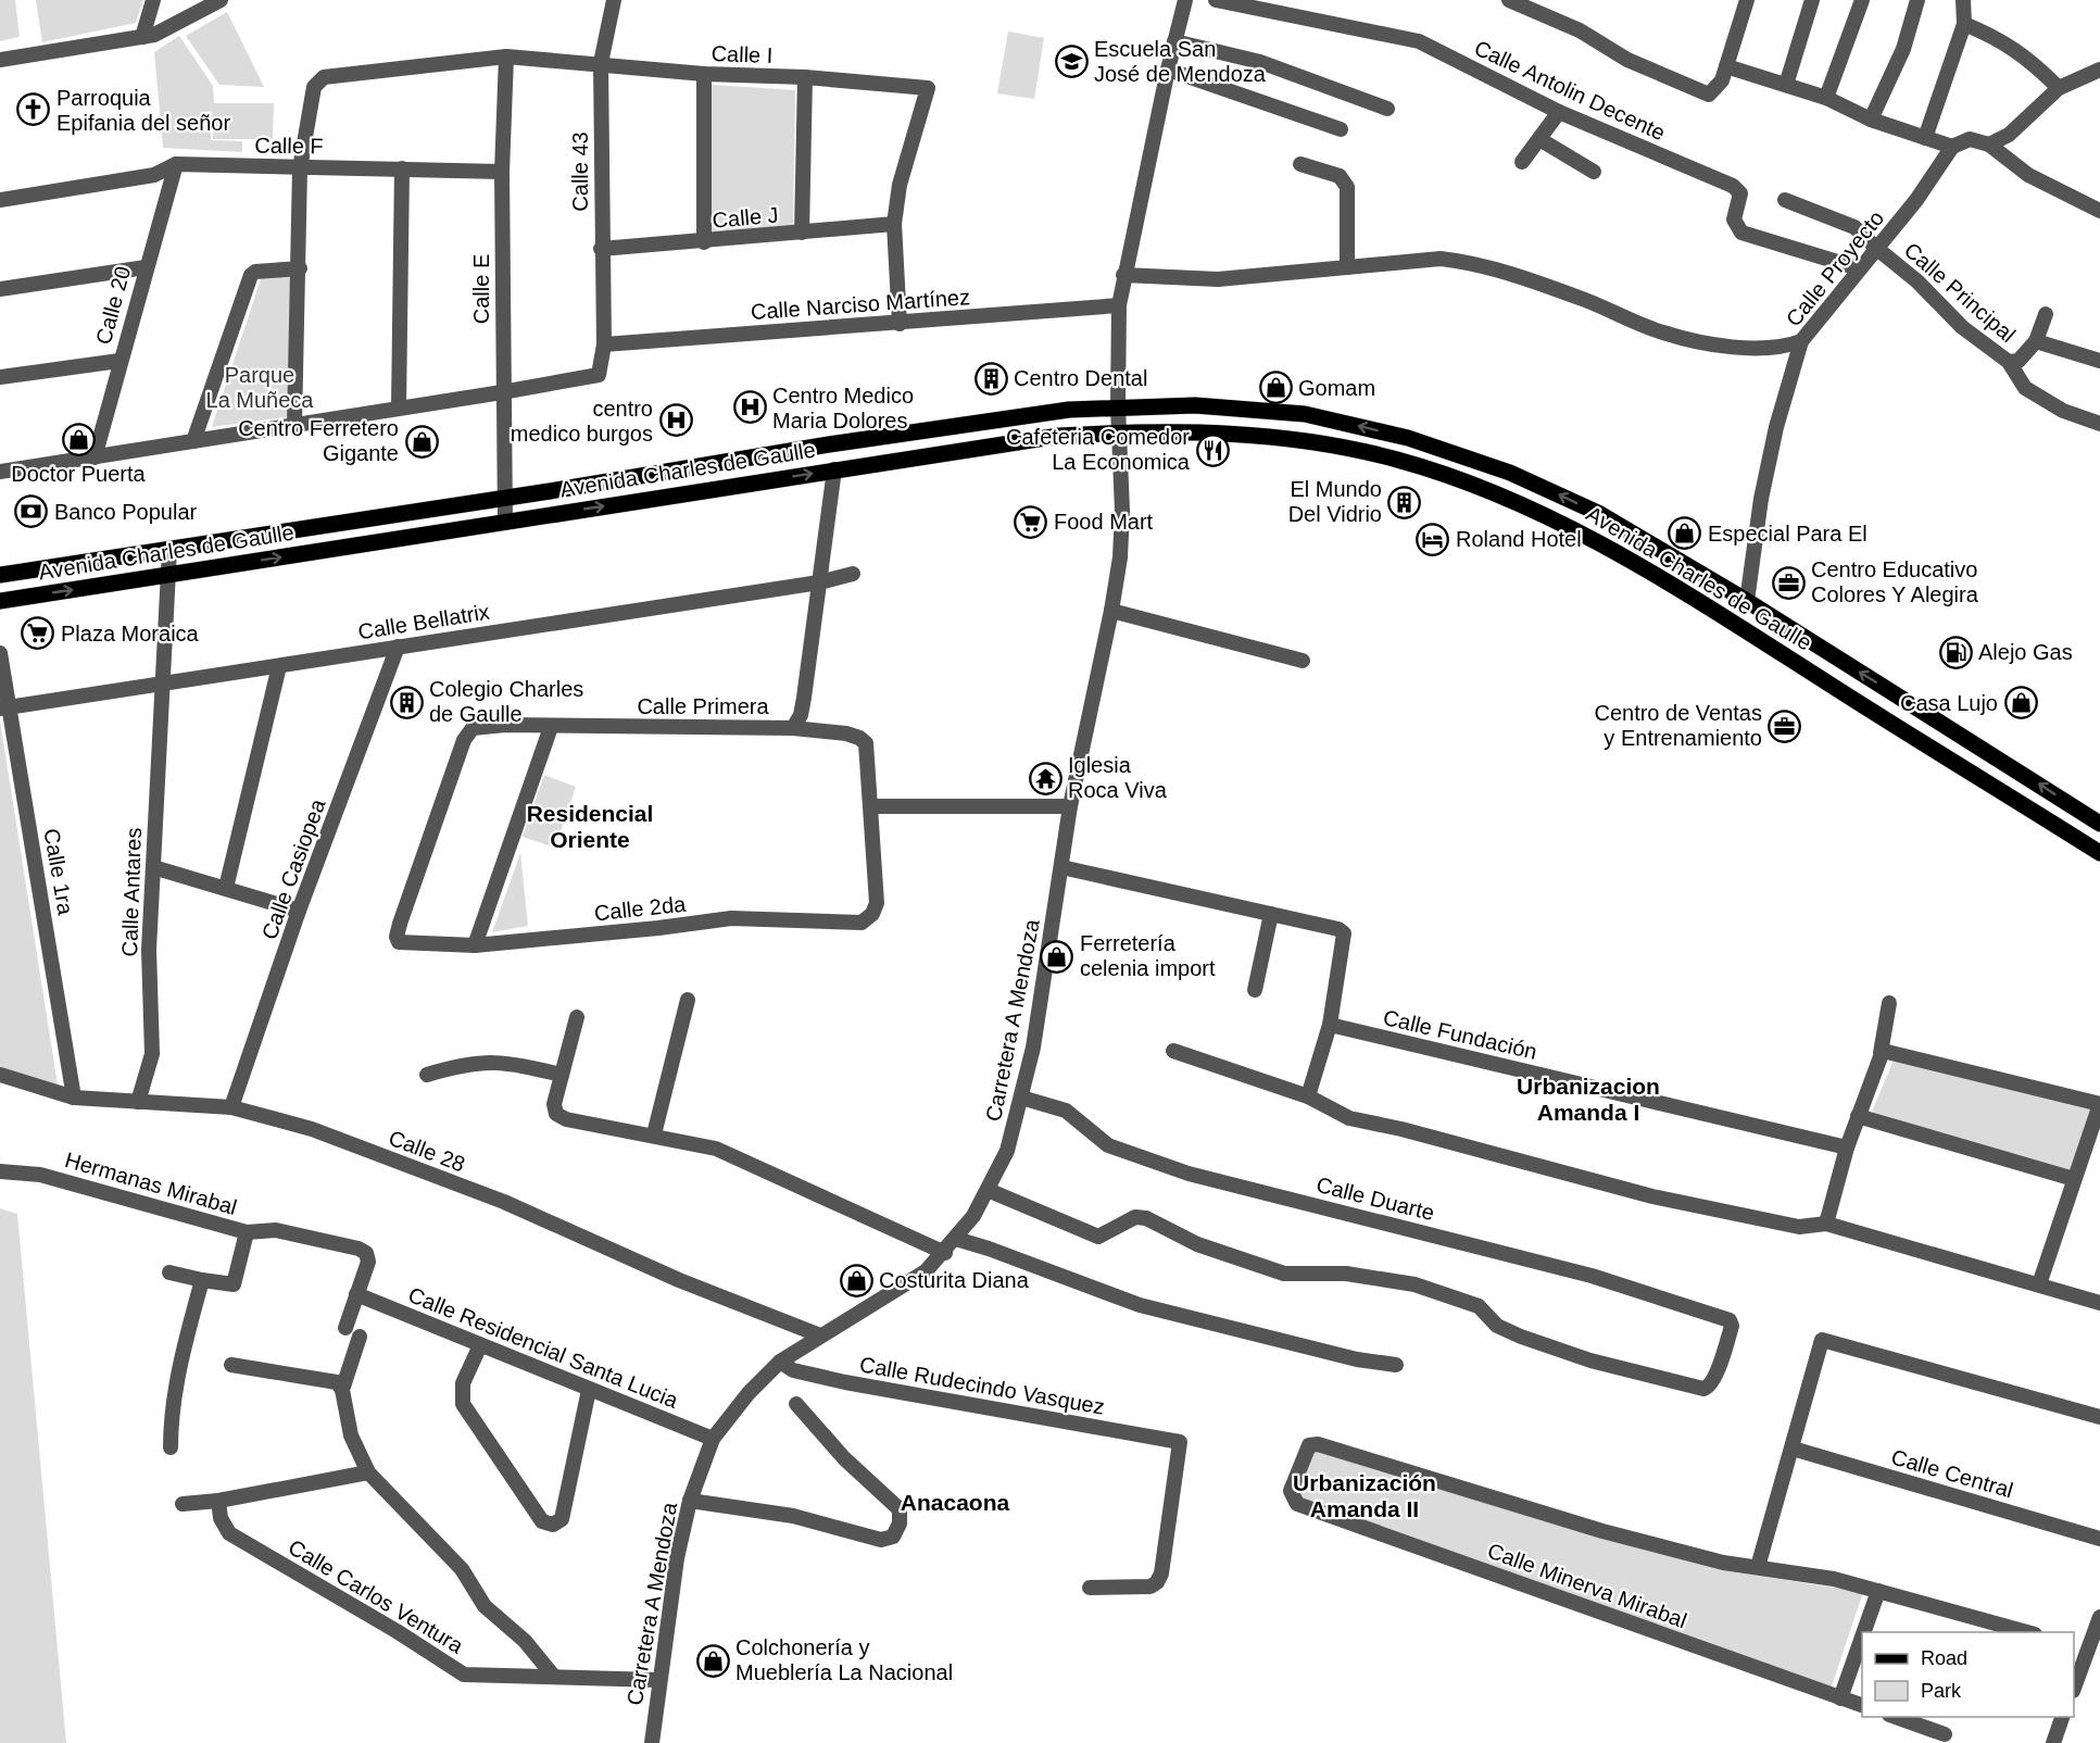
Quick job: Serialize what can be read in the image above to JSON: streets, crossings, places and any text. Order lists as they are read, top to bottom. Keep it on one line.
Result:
{"streets":{"main road":["Avenida Charles de Gaulle"],"street":["Calle I","Calle Antolin Decente","Calle F","Calle 43","Calle J","Calle Proyecto","Calle E","Calle Principal","Calle Narciso Martínez","Calle 20","Calle Bellatrix","Calle Primera","Calle Casiopea","Calle 1ra","Calle Antares","Calle 2da","Carretera A Mendoza","Calle Fundación","Calle 28","Hermanas Mirabal","Calle Duarte","Calle Residencial Santa Lucia","Calle Rudecindo Vasquez","Calle Central","Calle Minerva Mirabal","Calle Carlos Ventura"]},"crossings":[["Calle I","Calle F"],["Calle I","Calle 43"],["Calle I","Calle J"],["Calle I","Calle E"],["Calle I","Calle Narciso Martínez"],["Calle Antolin Decente","Calle Proyecto"],["Calle F","Calle E"],["Calle F","Calle 20"],["Calle 43","Calle J"],["Calle 43","Calle E"],["Calle 43","Calle Narciso Martínez"],["Calle Proyecto","Calle Principal"],["Calle Proyecto","Avenida Charles de Gaulle"],["Calle E","Avenida Charles de Gaulle"],["Calle Narciso Martínez","Carretera A Mendoza"],["Avenida Charles de Gaulle","Calle Antares"],["Avenida Charles de Gaulle","Carretera A Mendoza"],["Calle Bellatrix","Calle Casiopea"],["Calle Bellatrix","Calle 1ra"],["Calle Bellatrix","Calle Antares"],["Calle Primera","Calle 2da"],["Calle Casiopea","Calle 28"],["Calle 1ra","Calle 28"],["Calle Antares","Calle 28"],["Carretera A Mendoza","Calle 28"],["Carretera A Mendoza","Calle Duarte"],["Carretera A Mendoza","Calle Residencial Santa Lucia"],["Carretera A Mendoza","Calle Rudecindo Vasquez"],["Carretera A Mendoza","Calle Carlos Ventura"],["Hermanas Mirabal","Calle Residencial Santa Lucia"]],"districts":["Residencial Oriente","Urbanizacion Amanda I","Urbanización Amanda II","Anacaona"],"parks":["Parque La Muñeca"],"places":{"school or university":["Escuela San José de Mendoza"],"church":["Parroquia Epifania del señor"],"building":["Centro Dental","El Mundo Del Vidrio","Colegio Charles de Gaulle"],"shop":["Gomam","Doctor Puerta","Centro Ferretero Gigante","Especial Para El","Casa Lujo","Ferretería celenia import","Costurita Diana","Colchonería y Mueblería La Nacional"],"hospital":["Centro Medico Maria Dolores","centro medico burgos"],"restaurant":["Cafeteria Comedor La Economica"],"bank":["Banco Popular"],"supermarket":["Food Mart","Plaza Moraica"],"hotel":["Roland Hotel"],"office":["Centro Educativo Colores Y Alegira","Centro de Ventas y Entrenamiento"],"fuel station":["Alejo Gas"],"temple":["Iglesia Roca Viva"]},"legend":["Road","Park"]}
